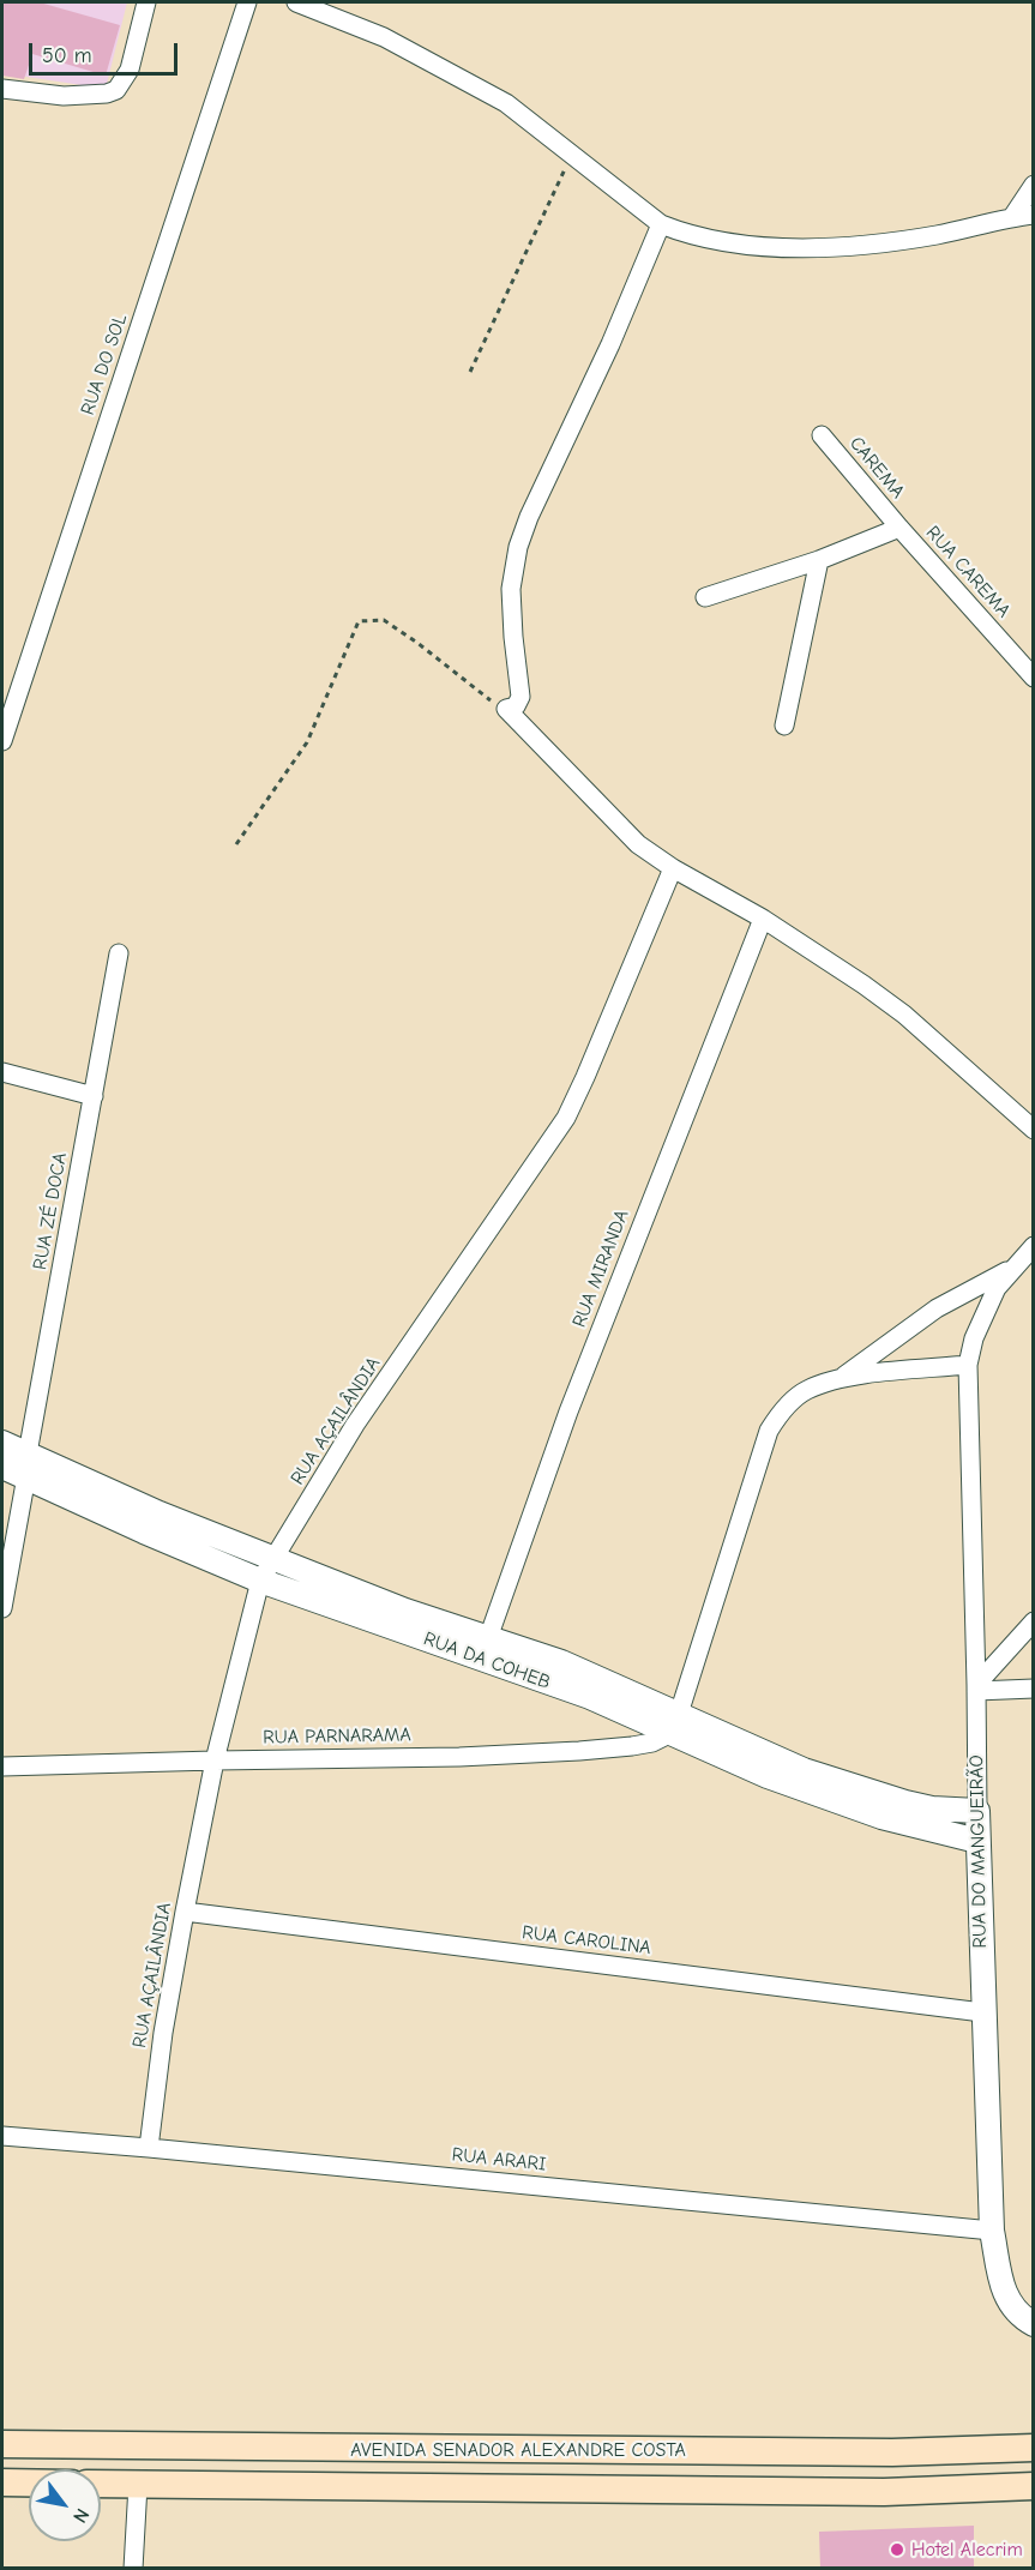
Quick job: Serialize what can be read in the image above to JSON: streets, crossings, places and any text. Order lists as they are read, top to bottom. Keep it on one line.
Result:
{"streets":{"main road":["AVENIDA SENADOR ALEXANDRE COSTA"],"street":["RUA DO SOL","CAREMA","RUA CAREMA","RUA ZÉ DOCA","RUA MIRANDA","RUA AÇAILÂNDIA","RUA DA COHEB","RUA PARNARAMA","RUA DO MANGUEIRÃO","RUA CAROLINA","RUA ARARI"]},"crossings":[["CAREMA","RUA CAREMA"],["RUA ZÉ DOCA","RUA DA COHEB"],["RUA MIRANDA","RUA DA COHEB"],["RUA AÇAILÂNDIA","RUA DA COHEB"],["RUA AÇAILÂNDIA","RUA PARNARAMA"],["RUA AÇAILÂNDIA","RUA CAROLINA"],["RUA AÇAILÂNDIA","RUA ARARI"],["RUA DA COHEB","RUA PARNARAMA"],["RUA DA COHEB","RUA DO MANGUEIRÃO"],["RUA DO MANGUEIRÃO","RUA CAROLINA"],["RUA DO MANGUEIRÃO","RUA ARARI"]],"places":["Hotel Alecrim"],"scale_bar":"50 m","north":"bottom right"}
